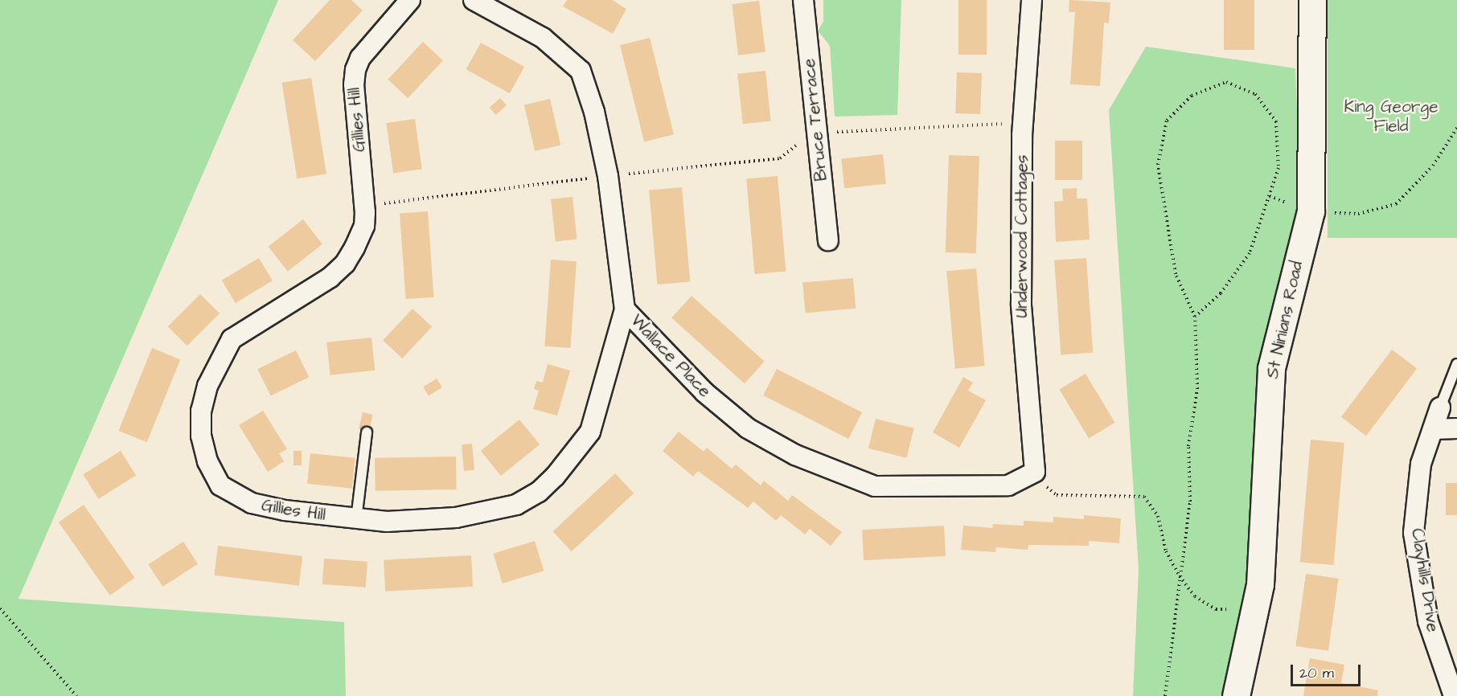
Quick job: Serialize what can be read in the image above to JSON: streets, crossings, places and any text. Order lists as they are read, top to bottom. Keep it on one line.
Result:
{"streets":{"street":["Gillies Hill","Bruce Terrace","Underwood Cottages","St Ninians Road","Wallace Place","Clayhills Drive"]},"crossings":[["Gillies Hill","Wallace Place"],["Underwood Cottages","Wallace Place"]],"parks":["King George Field"],"scale_bar":"20 m"}
